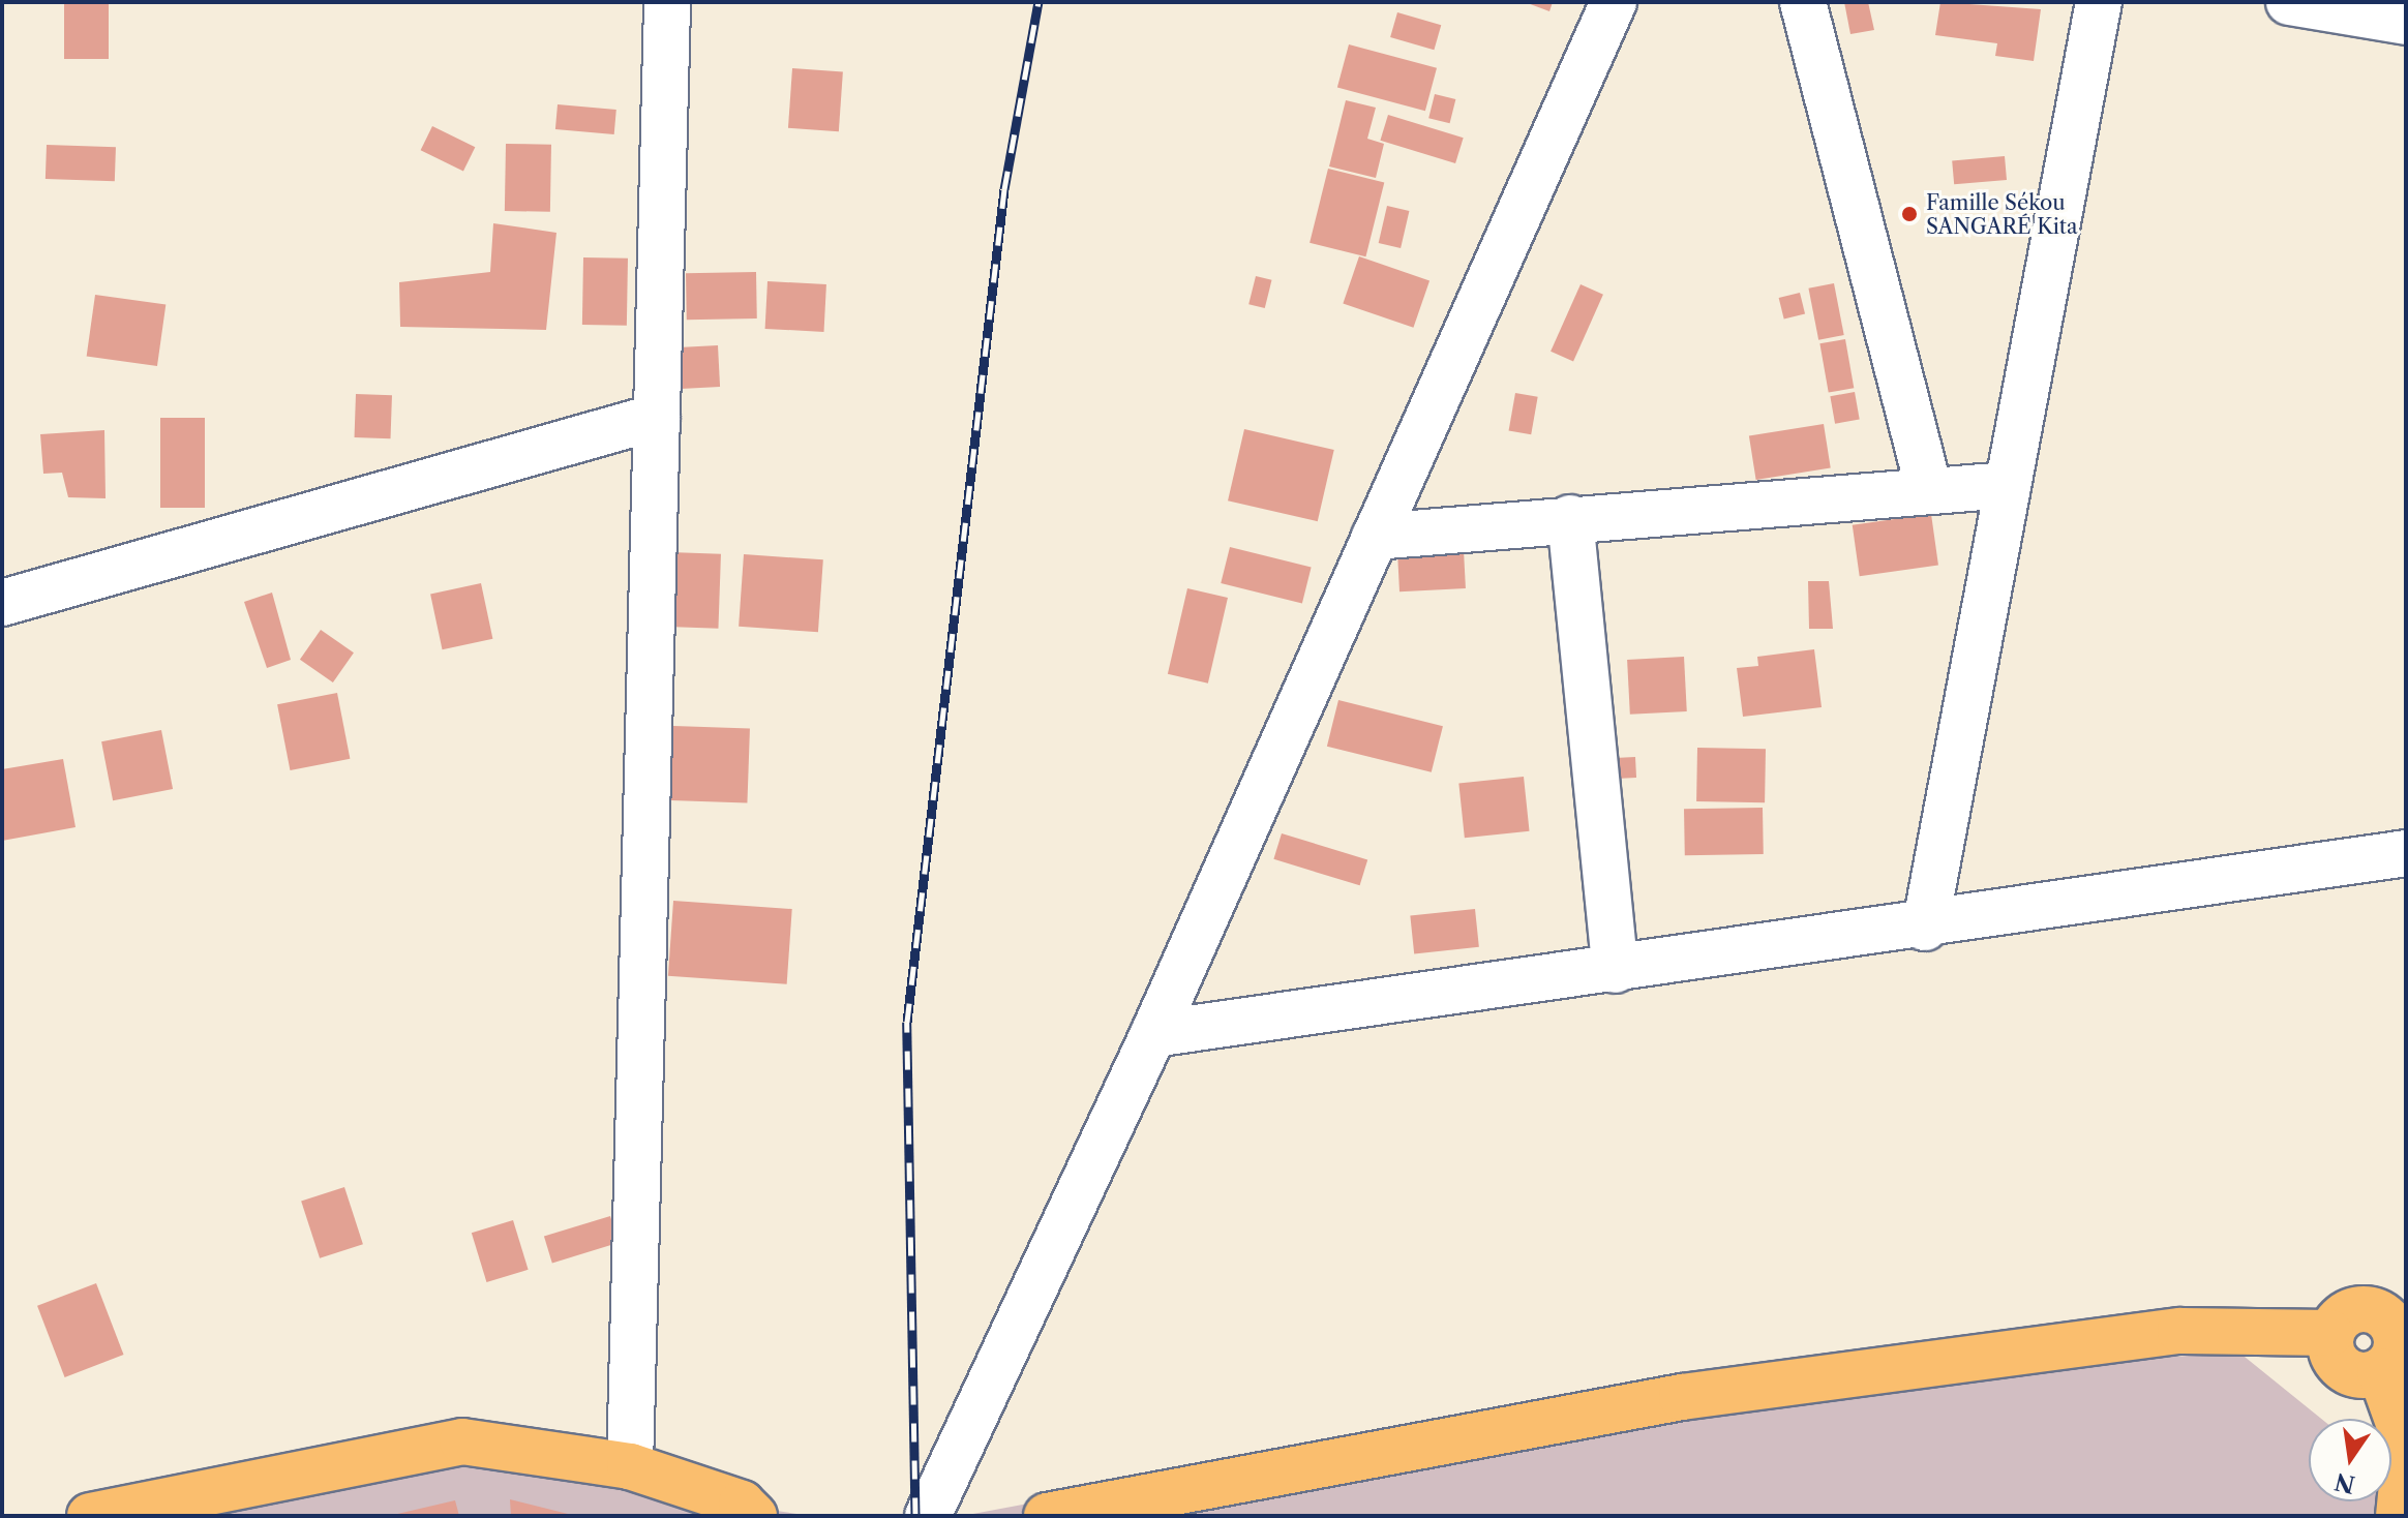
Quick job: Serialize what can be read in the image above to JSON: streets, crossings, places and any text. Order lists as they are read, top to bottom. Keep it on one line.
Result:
{"places":["Famille Sékou SANGARÉ Kita"],"north":"bottom"}
